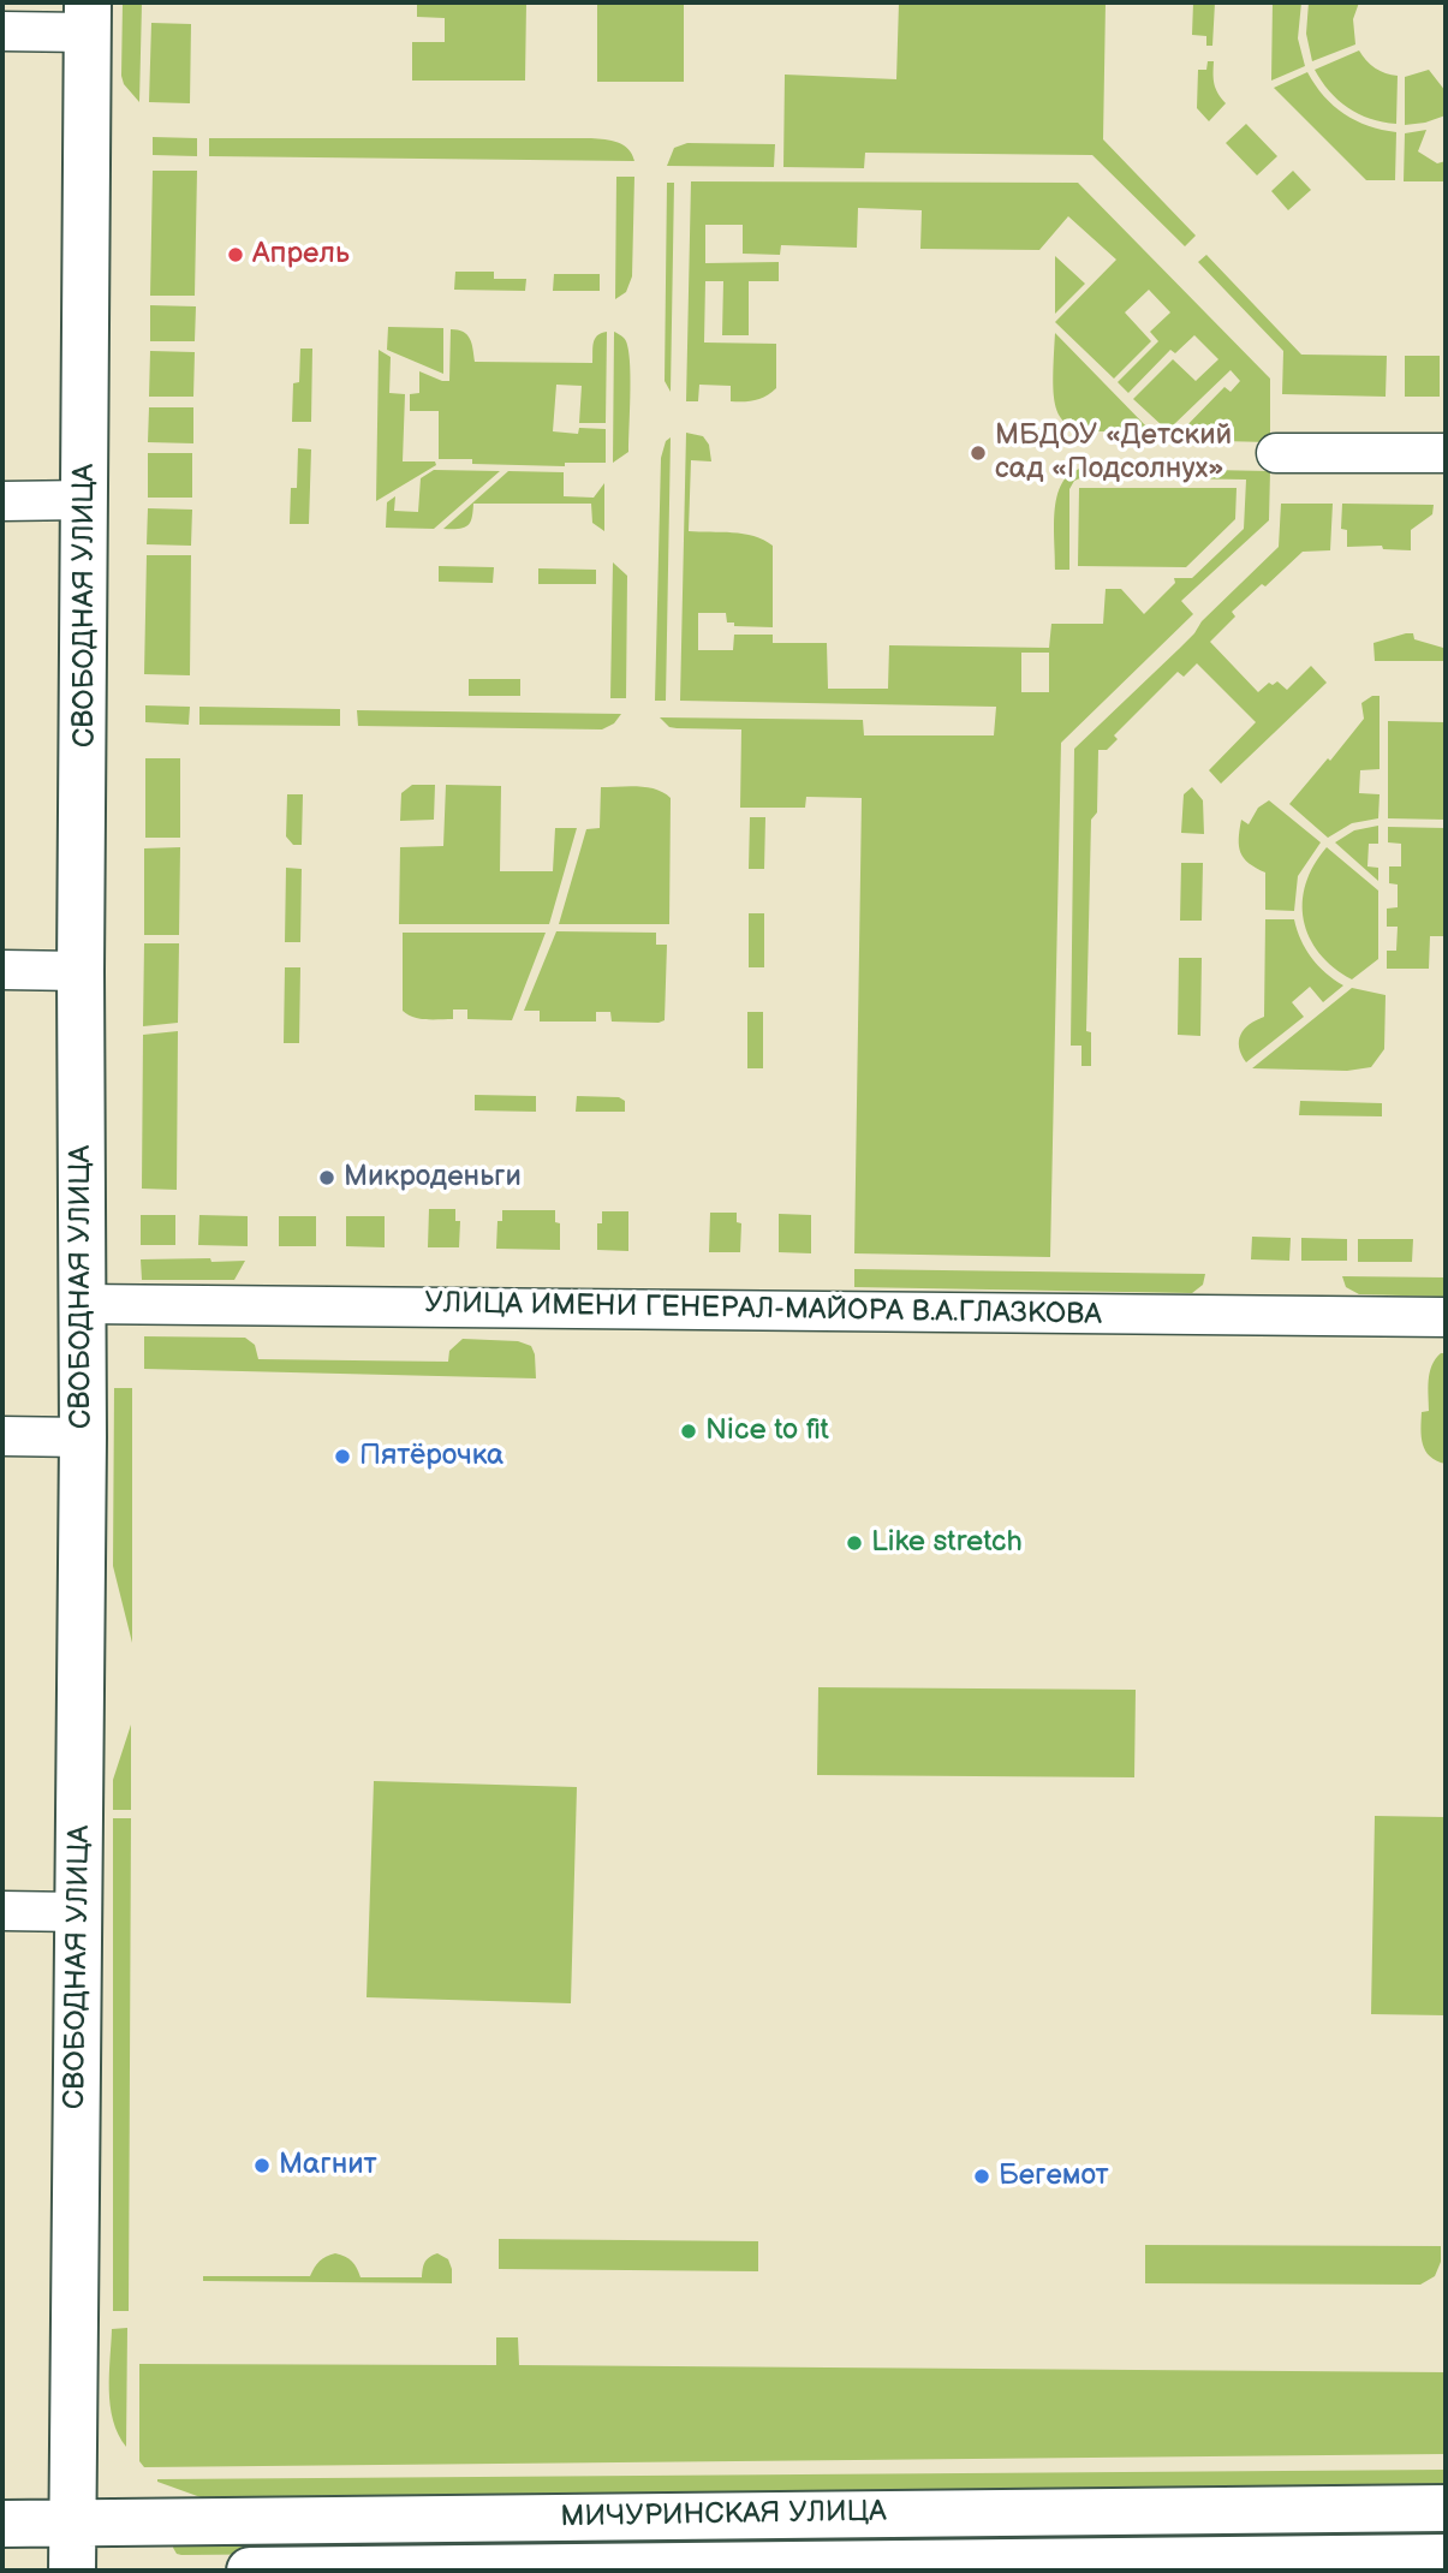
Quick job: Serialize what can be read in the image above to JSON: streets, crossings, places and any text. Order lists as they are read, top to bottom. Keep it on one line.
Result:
{"streets":{"main road":["СВОБОДНАЯ УЛИЦА","МИЧУРИНСКАЯ УЛИЦА"],"street":["УЛИЦА ИМЕНИ ГЕНЕРАЛ-МАЙОРА В.А.ГЛАЗКОВА"]},"crossings":[["СВОБОДНАЯ УЛИЦА","УЛИЦА ИМЕНИ ГЕНЕРАЛ-МАЙОРА В.А.ГЛАЗКОВА"],["СВОБОДНАЯ УЛИЦА","МИЧУРИНСКАЯ УЛИЦА"]],"places":["Апрель","МБДОУ «Детский сад «Подсолнух»","Микроденьги","Nice to fit","Пятёрочка","Like stretch","Магнит","Бегемот"]}
